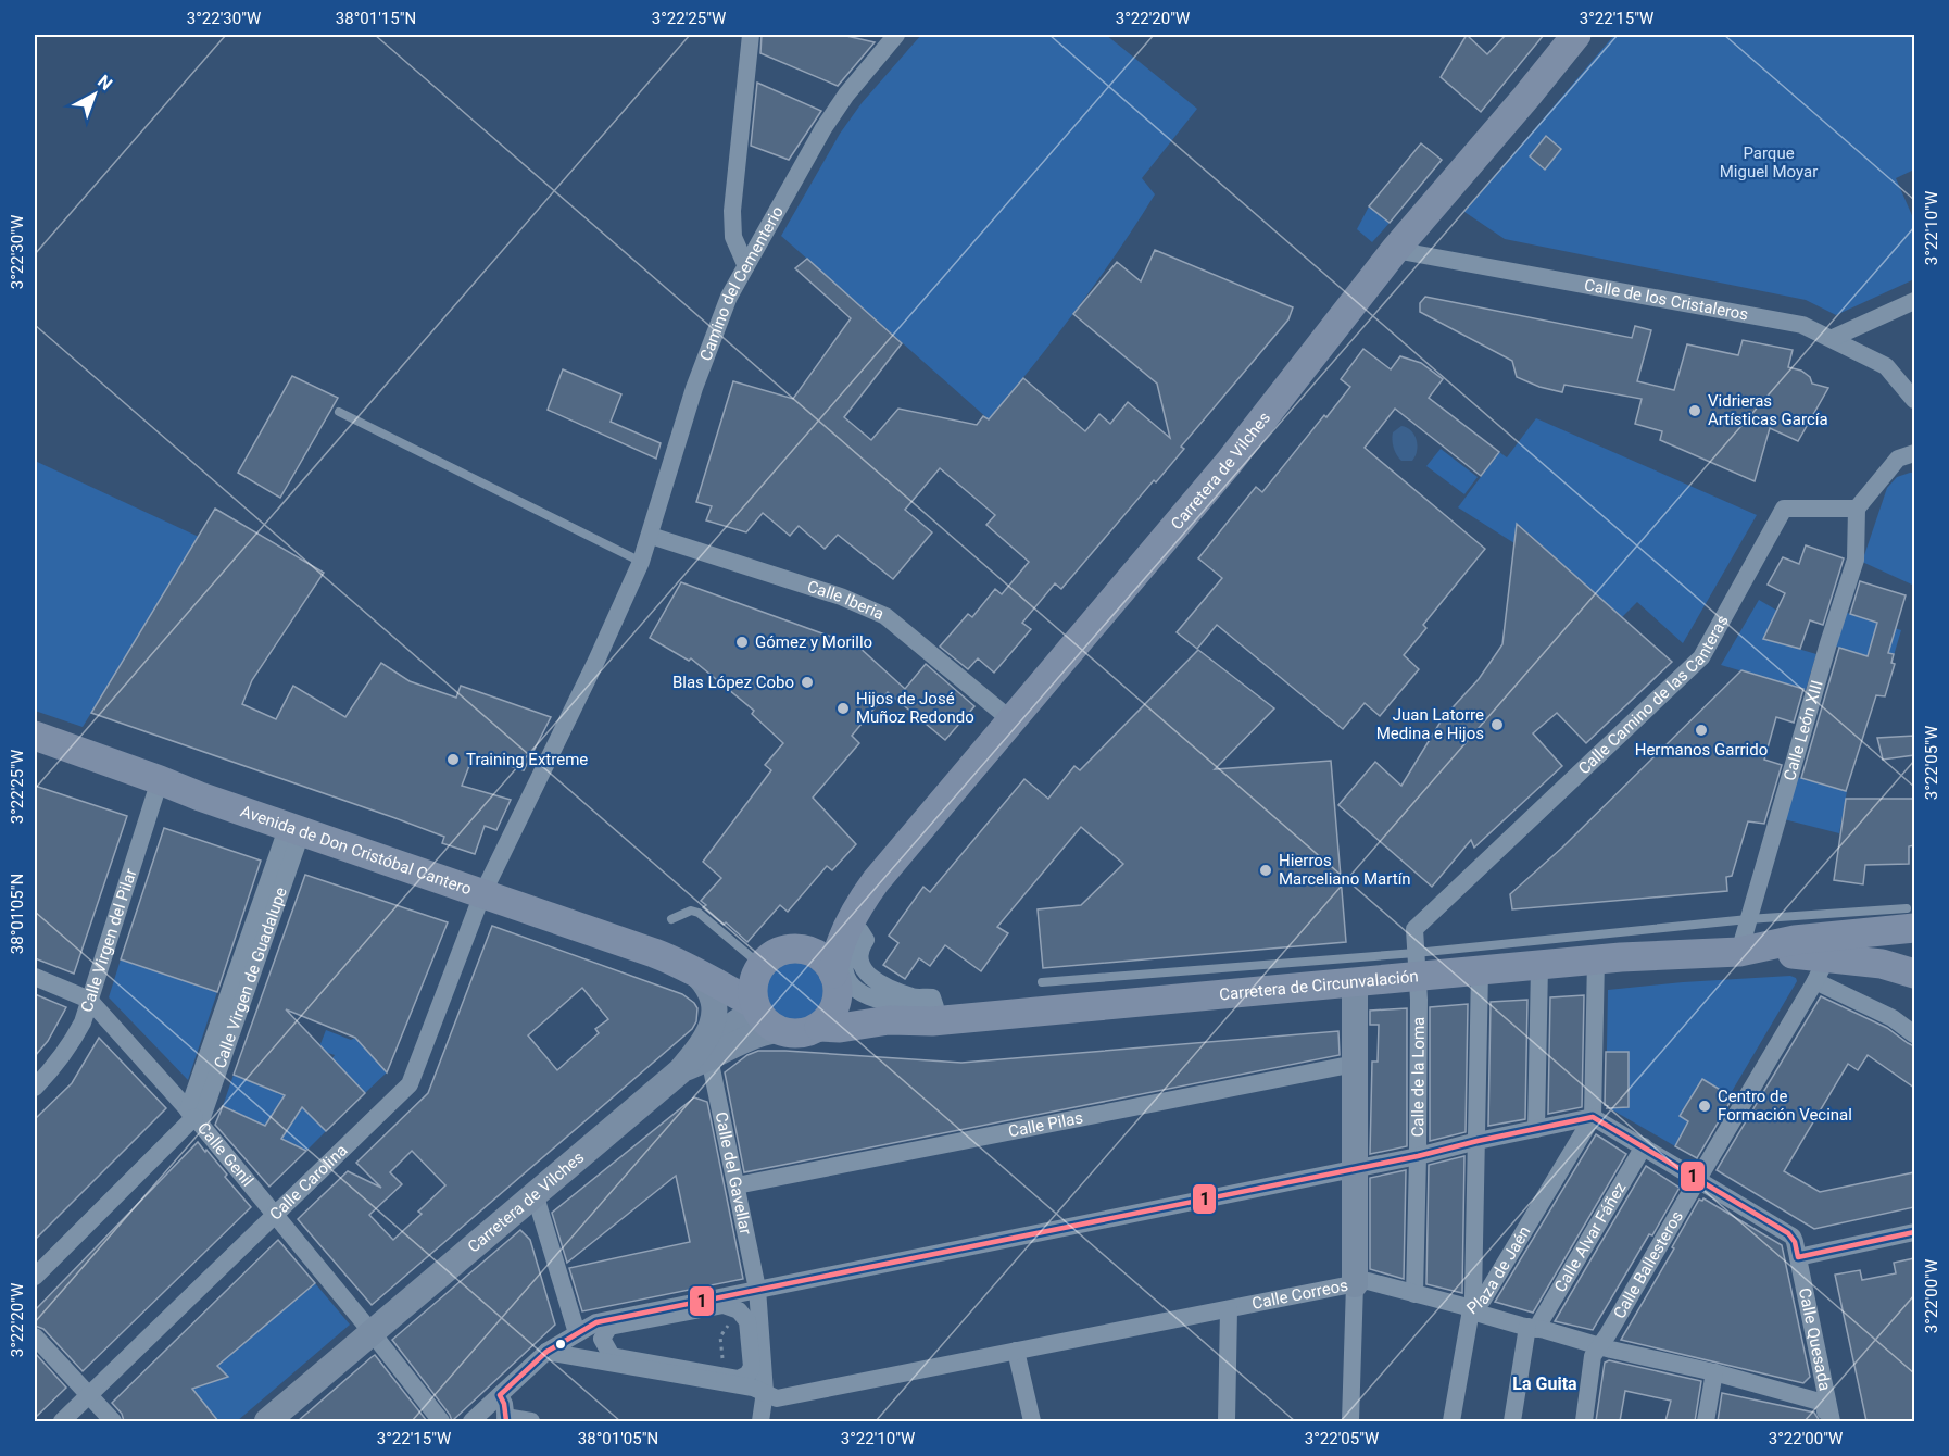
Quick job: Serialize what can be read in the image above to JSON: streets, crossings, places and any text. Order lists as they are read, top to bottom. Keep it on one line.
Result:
{"streets":{"main road":["Carretera de Vilches","Avenida de Don Cristóbal Cantero","Carretera de Circunvalación"],"street":["Camino del Cementerio","Calle de los Cristaleros","Calle Iberia","Calle Camino de las Canteras","Calle León XIII","Calle Virgen del Pilar","Calle Virgen de Guadalupe","Calle de la Loma","Calle Pilas","Calle Genil","Calle del Gavellar","Calle Carolina","Calle Alvar Fáñez","Plaza de Jaén","Calle Ballesteros","Calle Correos","Calle Quesada"]},"crossings":[["Camino del Cementerio","Calle Iberia"],["Camino del Cementerio","Avenida de Don Cristóbal Cantero"],["Camino del Cementerio","Calle Carolina"],["Calle de los Cristaleros","Carretera de Vilches"],["Carretera de Vilches","Calle Iberia"],["Carretera de Vilches","Avenida de Don Cristóbal Cantero"],["Carretera de Vilches","Carretera de Circunvalación"],["Carretera de Vilches","Calle Genil"],["Carretera de Vilches","Calle del Gavellar"],["Calle Camino de las Canteras","Calle León XIII"],["Calle Camino de las Canteras","Carretera de Circunvalación"],["Calle Camino de las Canteras","Calle de la Loma"],["Calle León XIII","Carretera de Circunvalación"],["Avenida de Don Cristóbal Cantero","Calle Virgen del Pilar"],["Avenida de Don Cristóbal Cantero","Calle Virgen de Guadalupe"],["Avenida de Don Cristóbal Cantero","Carretera de Circunvalación"],["Avenida de Don Cristóbal Cantero","Calle Carolina"],["Calle Virgen del Pilar","Calle Genil"],["Calle Virgen de Guadalupe","Calle Genil"],["Carretera de Circunvalación","Calle de la Loma"],["Carretera de Circunvalación","Plaza de Jaén"],["Carretera de Circunvalación","Calle Ballesteros"],["Calle de la Loma","Calle Correos"],["Calle Pilas","Calle del Gavellar"],["Calle Genil","Calle Carolina"],["Calle del Gavellar","Calle Correos"],["Calle Alvar Fáñez","Calle Correos"],["Calle Alvar Fáñez","Calle Quesada"],["Plaza de Jaén","Calle Correos"],["Plaza de Jaén","Calle Quesada"],["Calle Ballesteros","Calle Correos"],["Calle Ballesteros","Calle Quesada"],["Calle Correos","Calle Quesada"]],"districts":["La Guita"],"parks":["Parque Miguel Moyar"],"places":["Vidrieras Artísticas García","Gómez y Morillo","Blas López Cobo","Hijos de José Muñoz Redondo","Juan Latorre Medina e Hijos","Hermanos Garrido","Training Extreme","Hierros Marceliano Martín","Centro de Formación Vecinal"],"lines":["transit line 1"],"north":"top right","coordinates":["3°22'30\"W","38°01'15\"N","3°22'25\"W","3°22'20\"W","3°22'15\"W","3°22'10\"W","3°22'05\"W","38°01'05\"N","3°22'00\"W"]}
